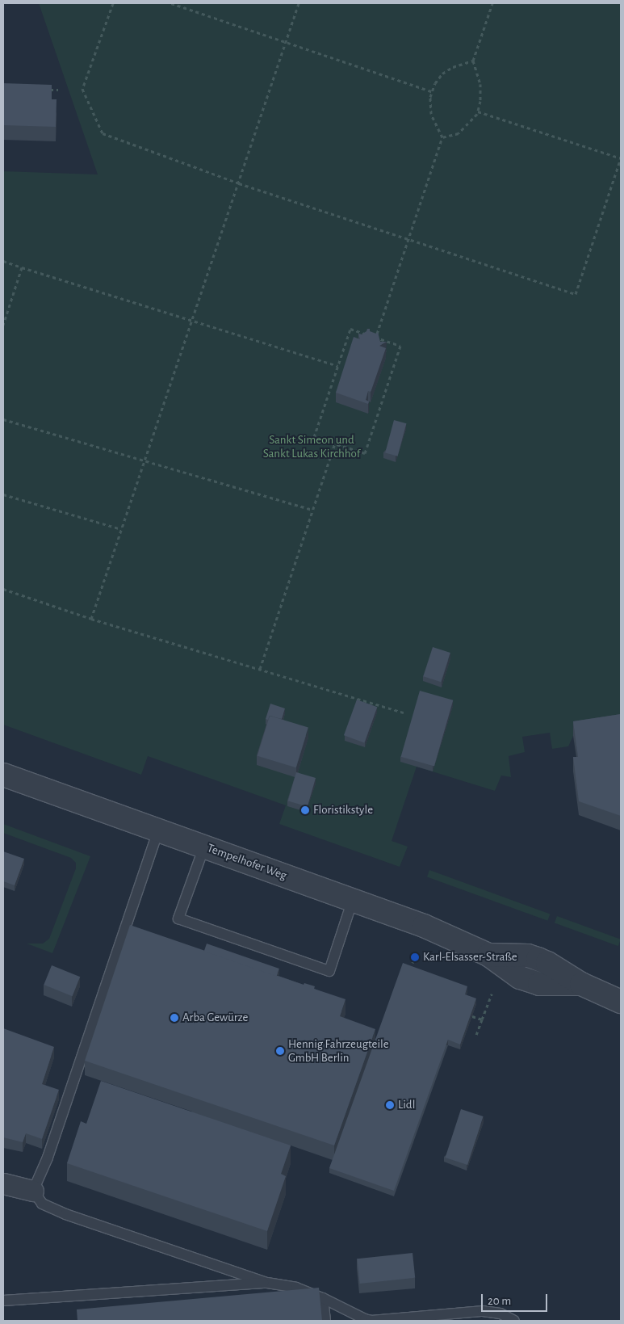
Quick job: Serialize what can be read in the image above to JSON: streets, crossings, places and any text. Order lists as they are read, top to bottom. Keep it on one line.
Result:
{"streets":{"street":["Tempelhofer Weg"]},"parks":["Sankt Simeon und Sankt Lukas Kirchhof"],"places":["Floristikstyle","Karl-Elsasser-Straße","Arba Gewürze","Hennig Fahrzeugteile GmbH Berlin","Lidl"],"scale_bar":"20 m"}
